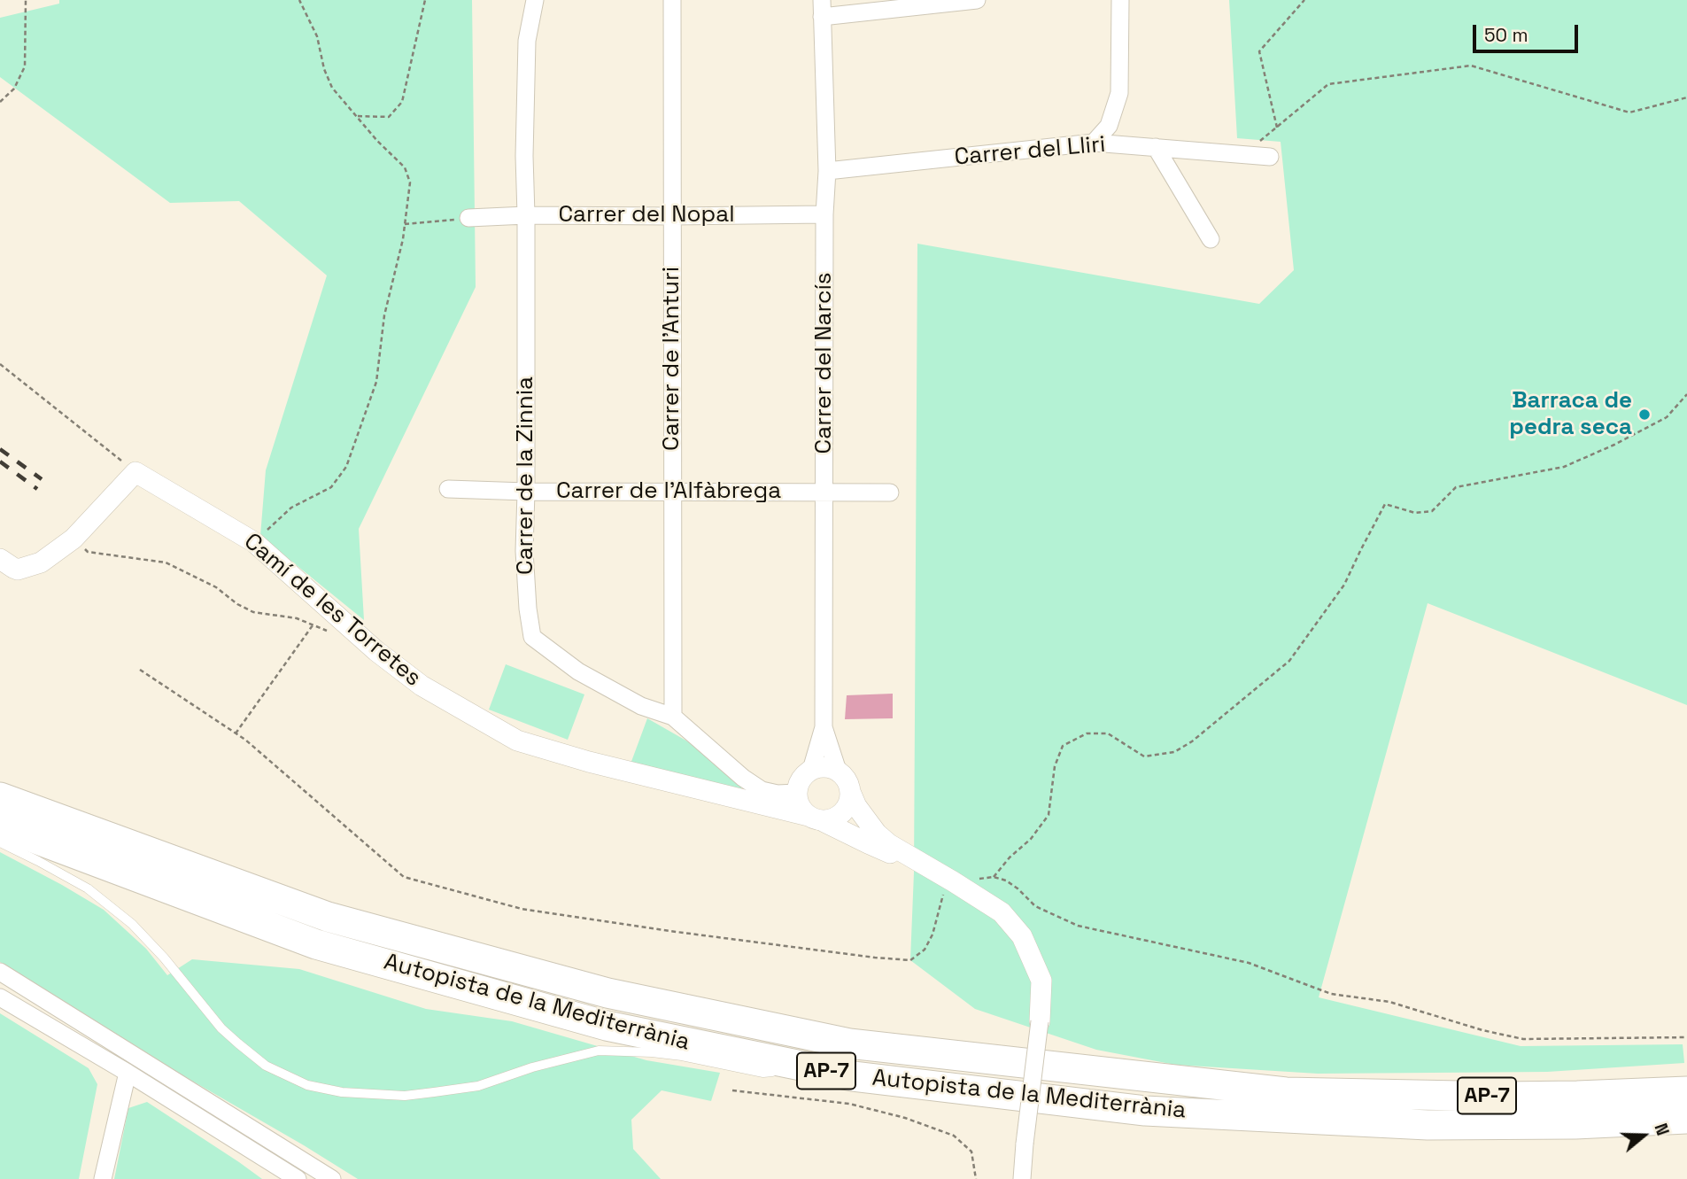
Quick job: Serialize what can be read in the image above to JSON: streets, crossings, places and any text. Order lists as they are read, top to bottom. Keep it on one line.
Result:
{"streets":{"highway":["Autopista de la Mediterrània","AP-7"],"street":["Carrer del Lliri","Carrer del Nopal","Carrer de l'Anturi","Carrer del Narcís","Carrer de la Zinnia","Carrer de l'Alfàbrega","Camí de les Torretes"]},"crossings":[["Carrer del Lliri","Carrer del Narcís"],["Carrer del Nopal","Carrer de l'Anturi"],["Carrer del Nopal","Carrer del Narcís"],["Carrer del Nopal","Carrer de la Zinnia"],["Carrer de l'Anturi","Carrer de la Zinnia"],["Carrer de l'Anturi","Carrer de l'Alfàbrega"],["Carrer del Narcís","Carrer de la Zinnia"],["Carrer del Narcís","Carrer de l'Alfàbrega"],["Carrer del Narcís","Camí de les Torretes"],["Carrer de la Zinnia","Carrer de l'Alfàbrega"],["Carrer de la Zinnia","Camí de les Torretes"]],"places":["Barraca de pedra seca"],"scale_bar":"50 m","north":"right"}
